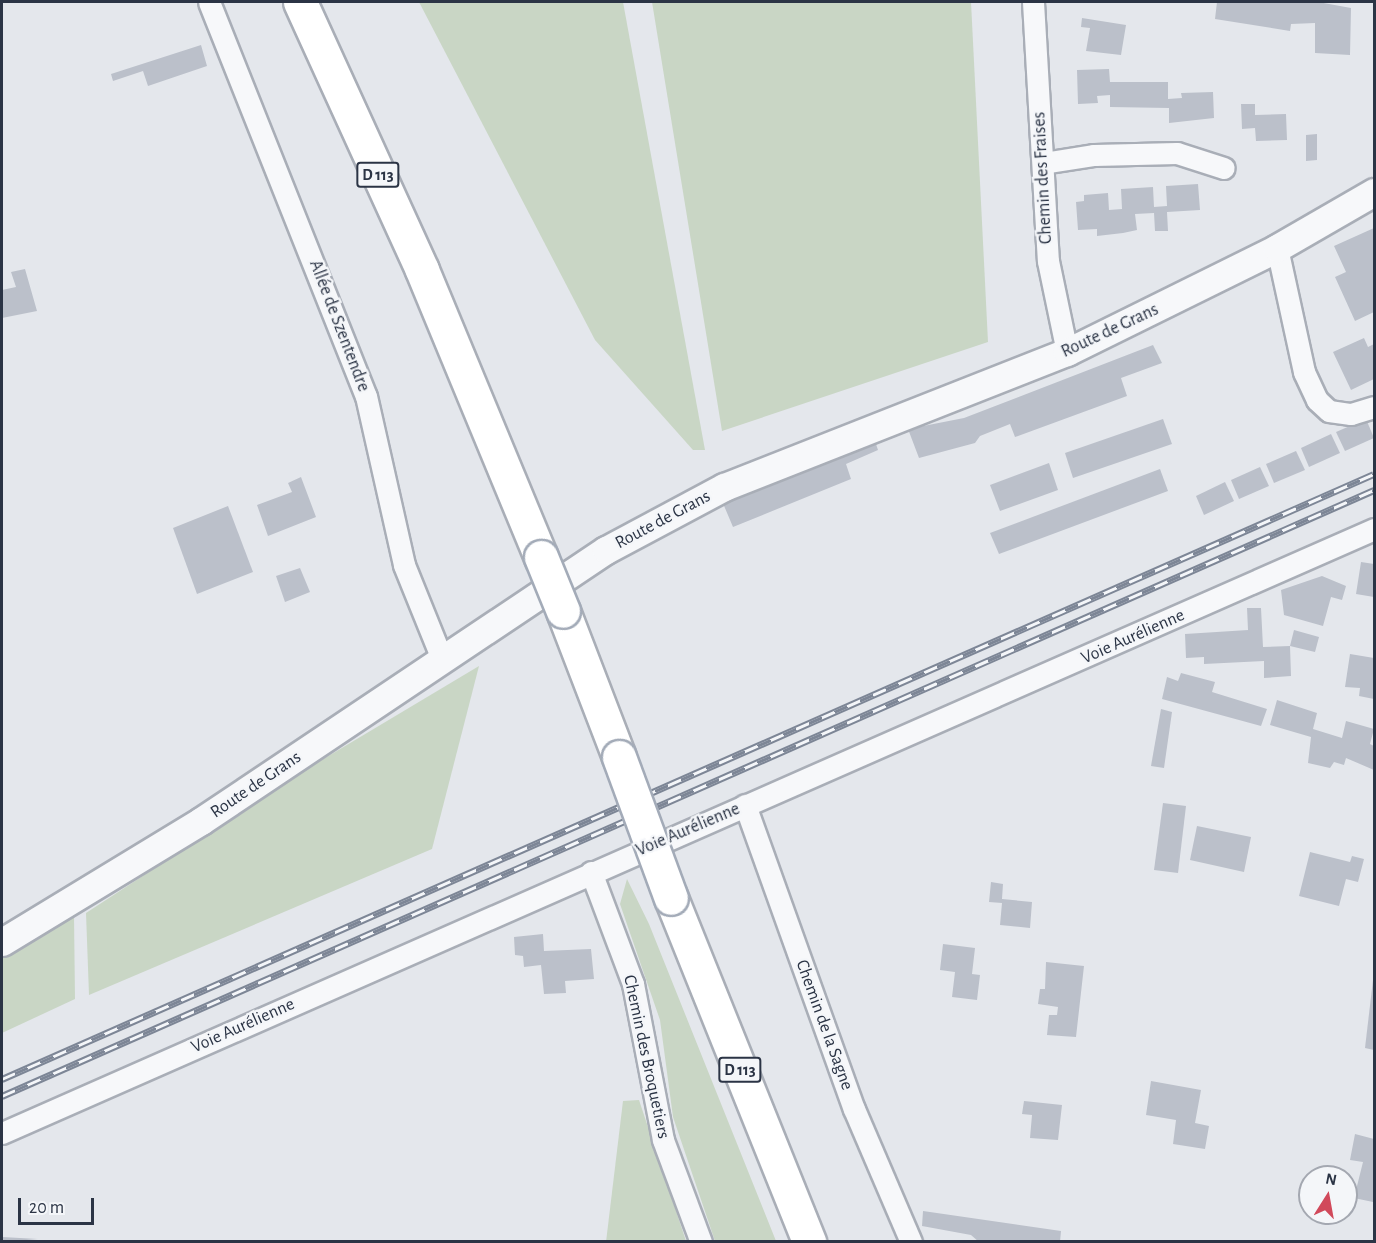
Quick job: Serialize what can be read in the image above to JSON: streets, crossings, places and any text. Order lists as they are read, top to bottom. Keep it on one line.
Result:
{"streets":{"main road":["D 113"],"street":["Chemin des Fraises","Allée de Szentendre","Route de Grans","Voie Aurélienne","Chemin de la Sagne","Chemin des Broquetiers"]},"crossings":[["Chemin des Fraises","Route de Grans"],["Allée de Szentendre","Route de Grans"],["Voie Aurélienne","Chemin de la Sagne"],["Voie Aurélienne","Chemin des Broquetiers"]],"scale_bar":"20 m","north":"top"}
